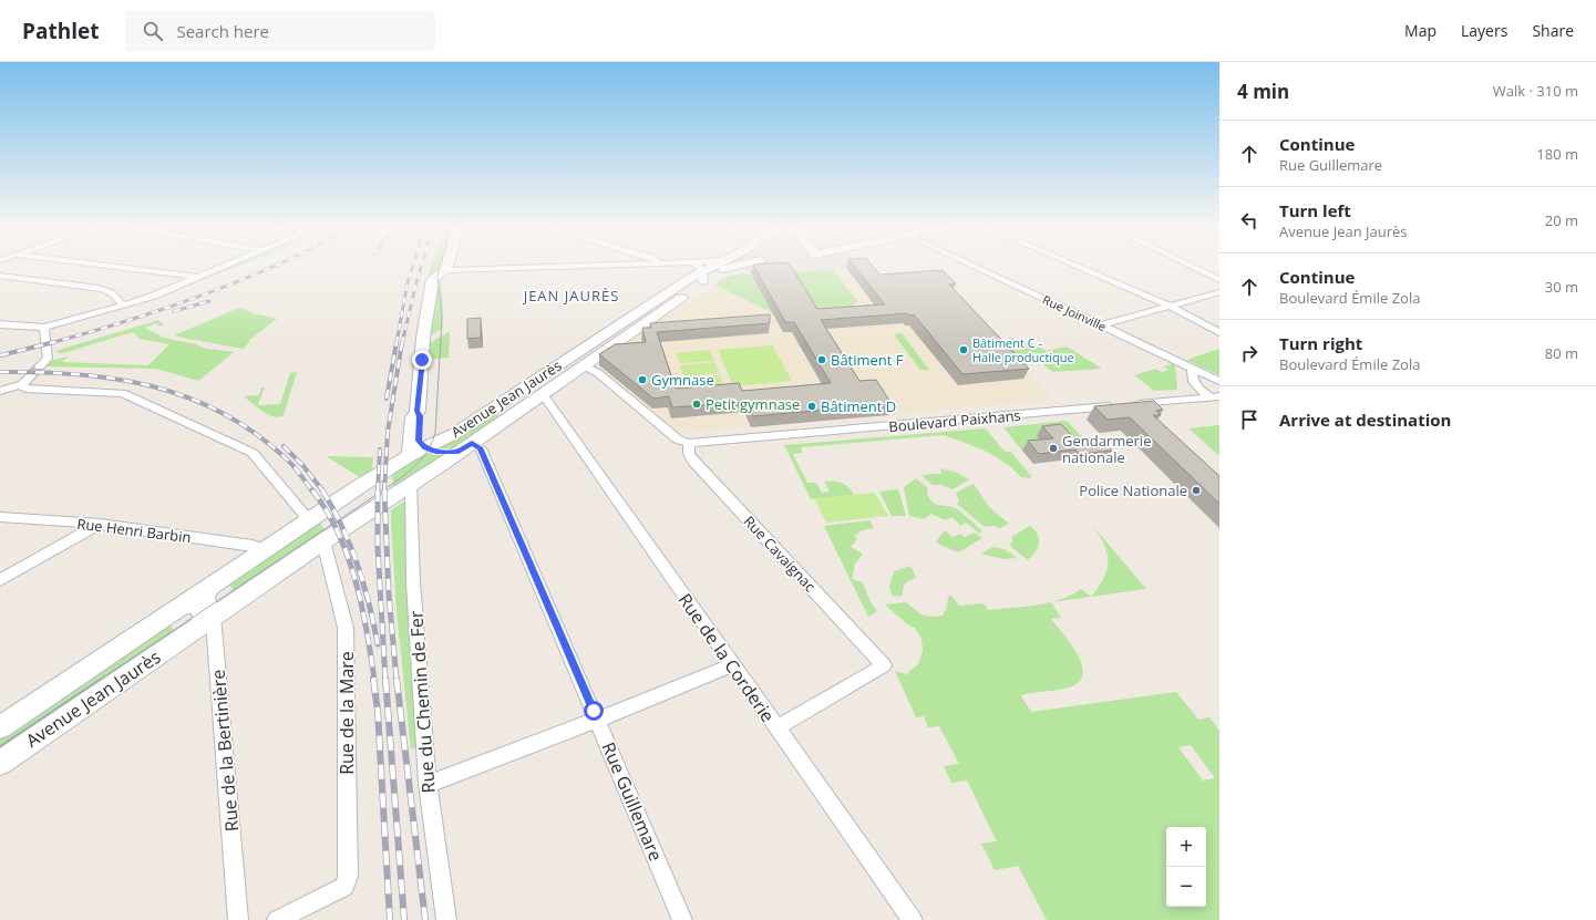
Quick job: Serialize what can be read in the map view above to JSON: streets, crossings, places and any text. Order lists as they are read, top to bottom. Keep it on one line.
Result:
{"streets":{"main road":["Avenue Jean Jaurès"],"street":["Rue Joinville","Boulevard Paixhans","Rue Henri Barbin","Rue Cavaignac","Rue de la Corderie","Rue du Chemin de Fer","Rue de la Mare","Rue de la Bertinière","Rue Guillemare"]},"crossings":[["Avenue Jean Jaurès","Rue Henri Barbin"],["Avenue Jean Jaurès","Rue de la Corderie"],["Avenue Jean Jaurès","Rue du Chemin de Fer"],["Avenue Jean Jaurès","Rue de la Mare"],["Avenue Jean Jaurès","Rue de la Bertinière"],["Avenue Jean Jaurès","Rue Guillemare"],["Boulevard Paixhans","Rue Cavaignac"],["Rue Cavaignac","Rue de la Corderie"]],"districts":["JEAN JAURÈS"],"places":["Bâtiment C - Halle productique","Bâtiment F","Gymnase","Petit gymnase","Bâtiment D","Gendarmerie nationale","Police Nationale"],"page":{"header":"Pathlet","search":"Search here","nav":["Map","Layers","Share"],"heading":["4 min","Walk · 310 m"],"list":[["Continue","Rue Guillemare","180 m"],["Turn left","Avenue Jean Jaurès","20 m"],["Continue","Boulevard Émile Zola","30 m"],["Turn right","Boulevard Émile Zola","80 m"],"Arrive at destination"],"map_buttons":["+","−"]}}
